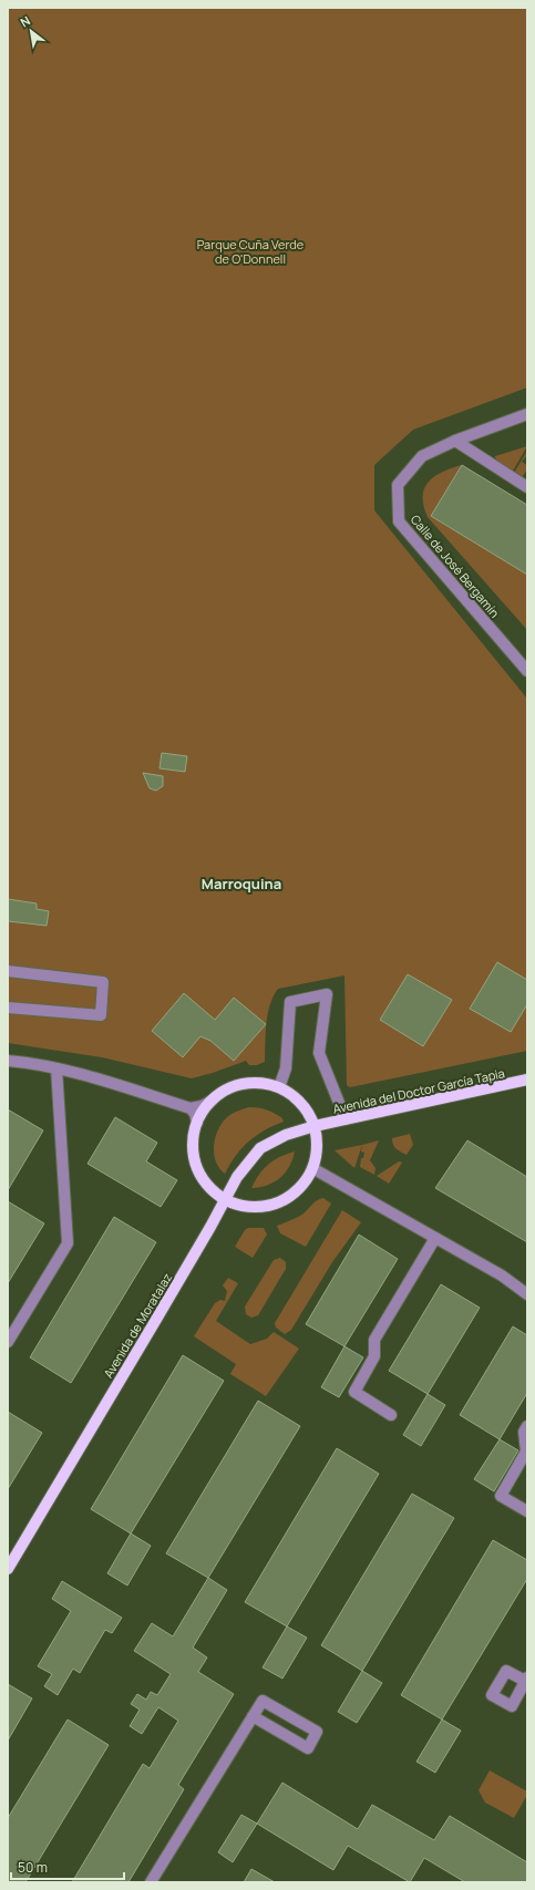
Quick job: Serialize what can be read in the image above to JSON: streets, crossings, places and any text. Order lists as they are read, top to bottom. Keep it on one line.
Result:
{"streets":{"main road":["Avenida del Doctor García Tapia","Avenida de Moratalaz"],"street":["Calle de José Bergamín"]},"crossings":[["Avenida del Doctor García Tapia","Avenida de Moratalaz"]],"districts":["Marroquina"],"parks":["Parque Cuña Verde de O'Donnell"],"scale_bar":"50 m","north":"top left"}
